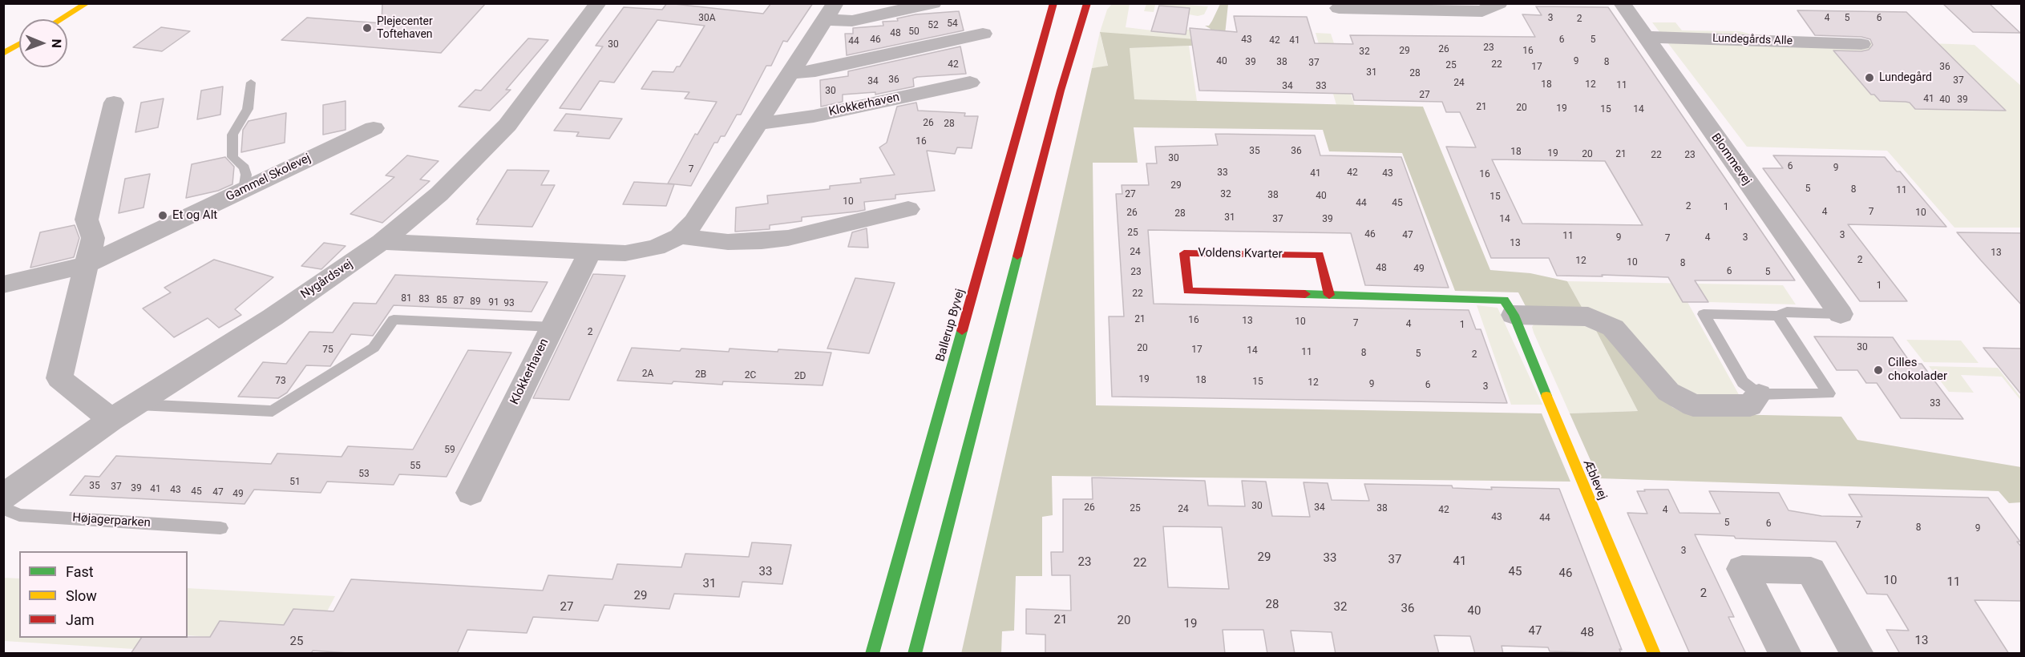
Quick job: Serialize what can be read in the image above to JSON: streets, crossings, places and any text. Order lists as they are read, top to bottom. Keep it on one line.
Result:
{"streets":{"main road":["Voldens Kvarter","Ballerup Byvej","Æblevej"],"street":["Lundegårds Alle","Klokkerhaven","Blommevej","Gammel Skolevej","Nygårdsvej"],"lane":["Højagerparken"]},"crossings":[["Lundegårds Alle","Blommevej"],["Voldens Kvarter","Æblevej"]],"places":["Plejecenter Toftehaven","Lundegård","Et og Alt","Cilles chokolader"],"house_numbers":["30A","3","4","5","6","2","54","52","50","48","46","43","6","5","42","41","44","30","23","26","29","16","32","40","9","39","38","8","37","42","22","25","17","36","31","28","36","37","34","24","18","12","11","34","33","30","27","41","40","39","21","20","19","15","14","26","28","16","35","36","18","19","20","21","22","23","30","6","9","7","33","42","41","43","16","29","5","8","11","27","32","38","40","15","10","44","45","2","1","4","7","26","10","28","31","37","39","14","25","46","47","3","11","9","4","3","7","13","24","13","2","12","10","8","48","49","6","23","5","1","22","81","83","85","87","89","91","93","21","16","13","10","7","4","1","2","30","20","75","17","14","11","8","5","2","2A","2B","2C","2D","19","18","73","15","12","9","6","3","33","59","55","53","51","35","37","39","41","43","45","47","49","30","26","34","25","38","24","42","4","43","44","5","6","7","8","9","3","29","33","37","41","23","22","33","45","46","10","11","31","2","29","28","27","32","36","40","21","20","19","47","48","13","25"],"legend":["Fast","Slow","Jam"],"north":"right"}
